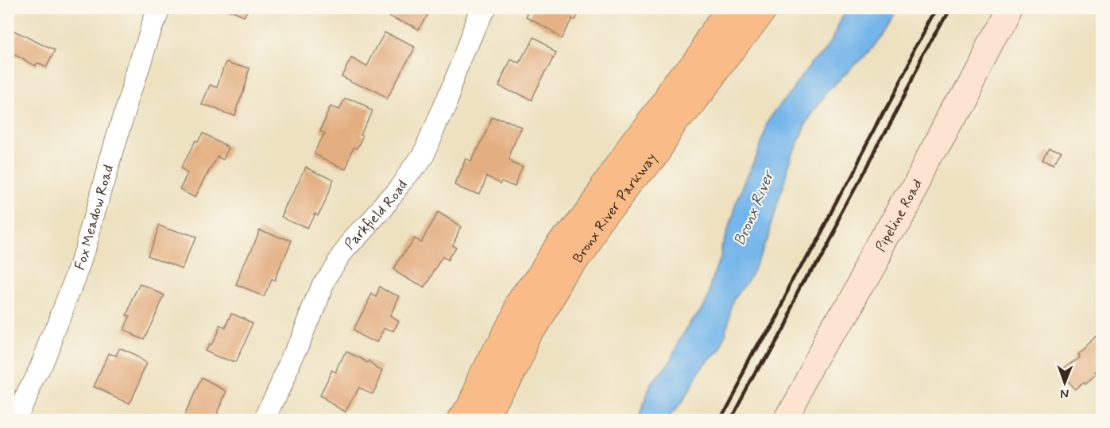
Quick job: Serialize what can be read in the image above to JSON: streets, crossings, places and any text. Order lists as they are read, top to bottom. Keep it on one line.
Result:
{"streets":{"highway":["Bronx River Parkway"],"street":["Parkfield Road","Pipeline Road","Fox Meadow Road"]},"water":["Bronx River"],"north":"bottom"}
